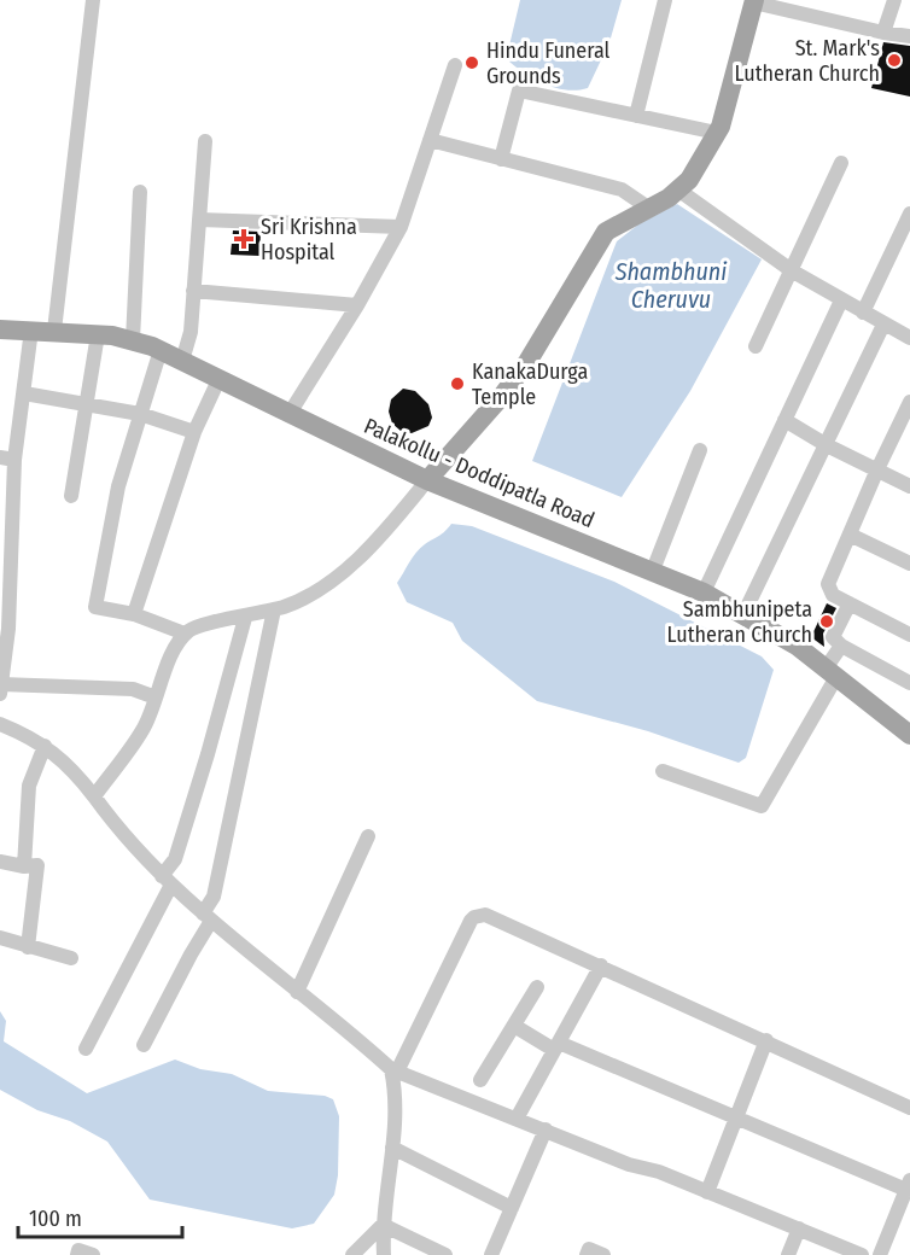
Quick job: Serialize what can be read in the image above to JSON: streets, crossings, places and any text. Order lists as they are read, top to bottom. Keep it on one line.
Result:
{"streets":{"main road":["Palakollu - Doddipatla Road"]},"water":["Shambhuni Cheruvu"],"places":{"other":["St. Mark's Lutheran Church","Hindu Funeral Grounds","KanakaDurga Temple","Sambhunipeta Lutheran Church"],"health":["Sri Krishna Hospital"]},"scale_bar":"100 m"}
